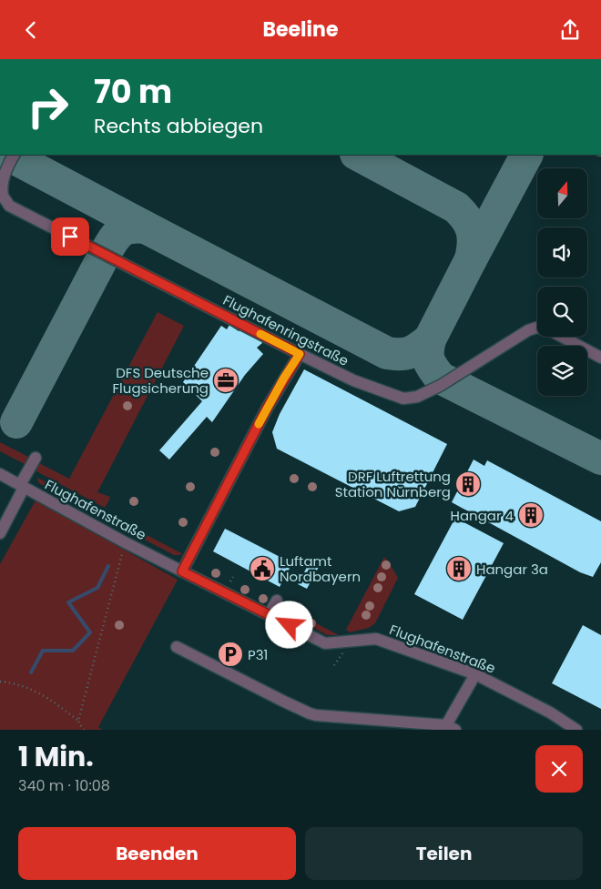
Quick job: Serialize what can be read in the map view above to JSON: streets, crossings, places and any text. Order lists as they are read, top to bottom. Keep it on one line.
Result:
{"streets":{"lane":["Flughafenringstraße","Flughafenstraße"]},"places":{"office":["DFS Deutsche Flugsicherung"],"building":["DRF Luftrettung Station Nürnberg","Hangar 4","Hangar 3a"],"public building":["Luftamt Nordbayern"],"parking":["P31"]},"north":"top","page":{"header":"Beeline","turn":["70 m","Rechts abbiegen"],"heading":["1 Min.","340 m · 10:08"],"buttons":["Beenden","Teilen"]}}
